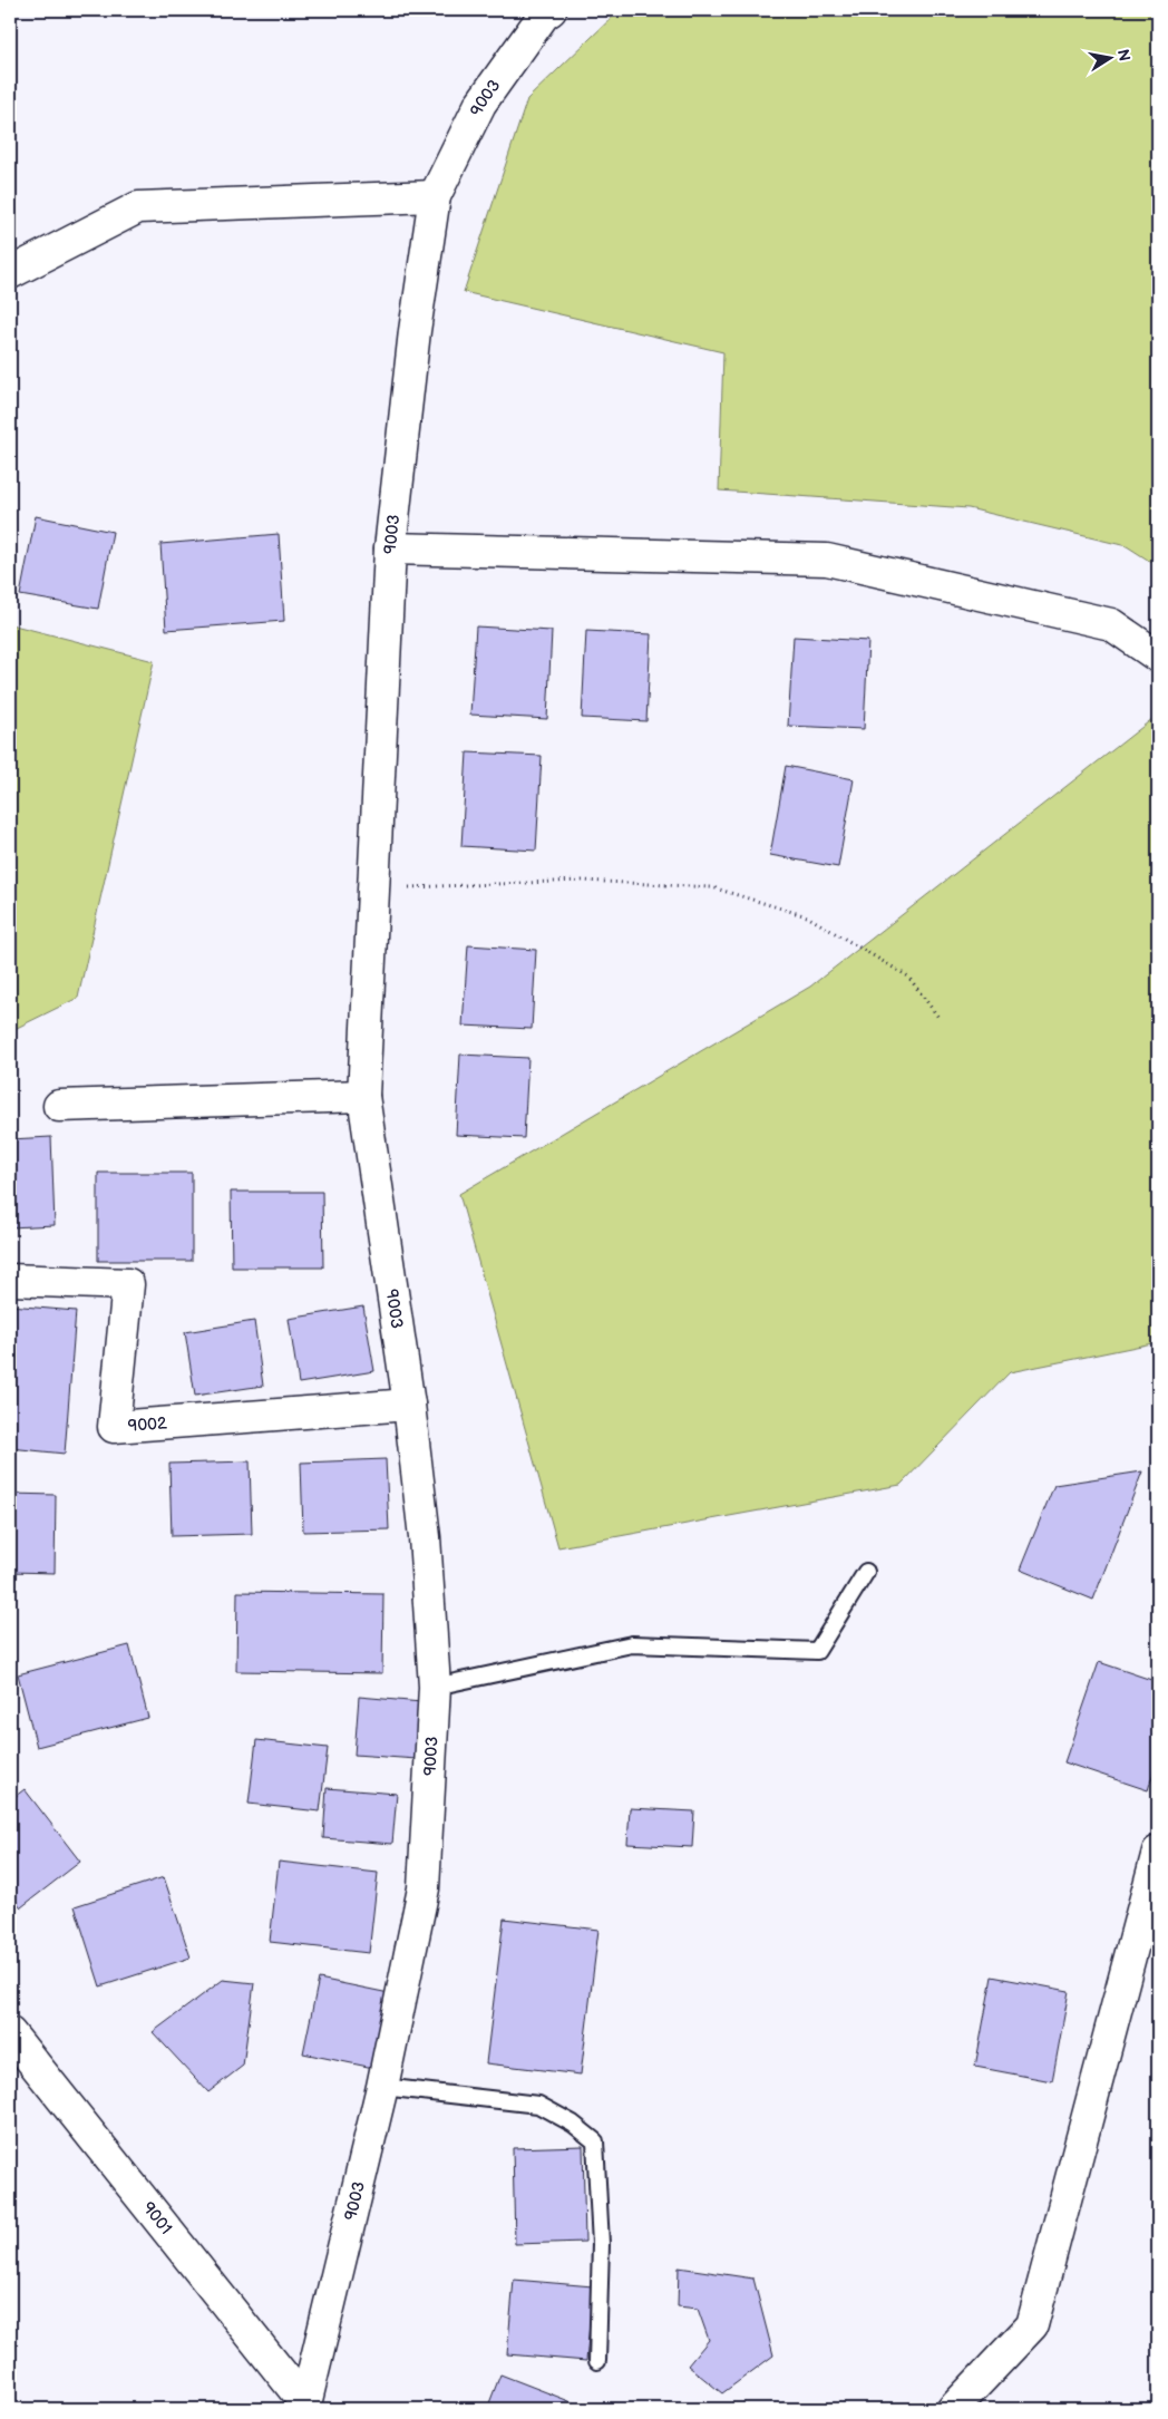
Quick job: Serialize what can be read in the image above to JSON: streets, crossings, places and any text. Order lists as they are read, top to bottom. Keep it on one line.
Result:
{"streets":{"street":["9003","9002","9001"]},"crossings":[["9003","9002"],["9003","9001"]],"north":"right"}
